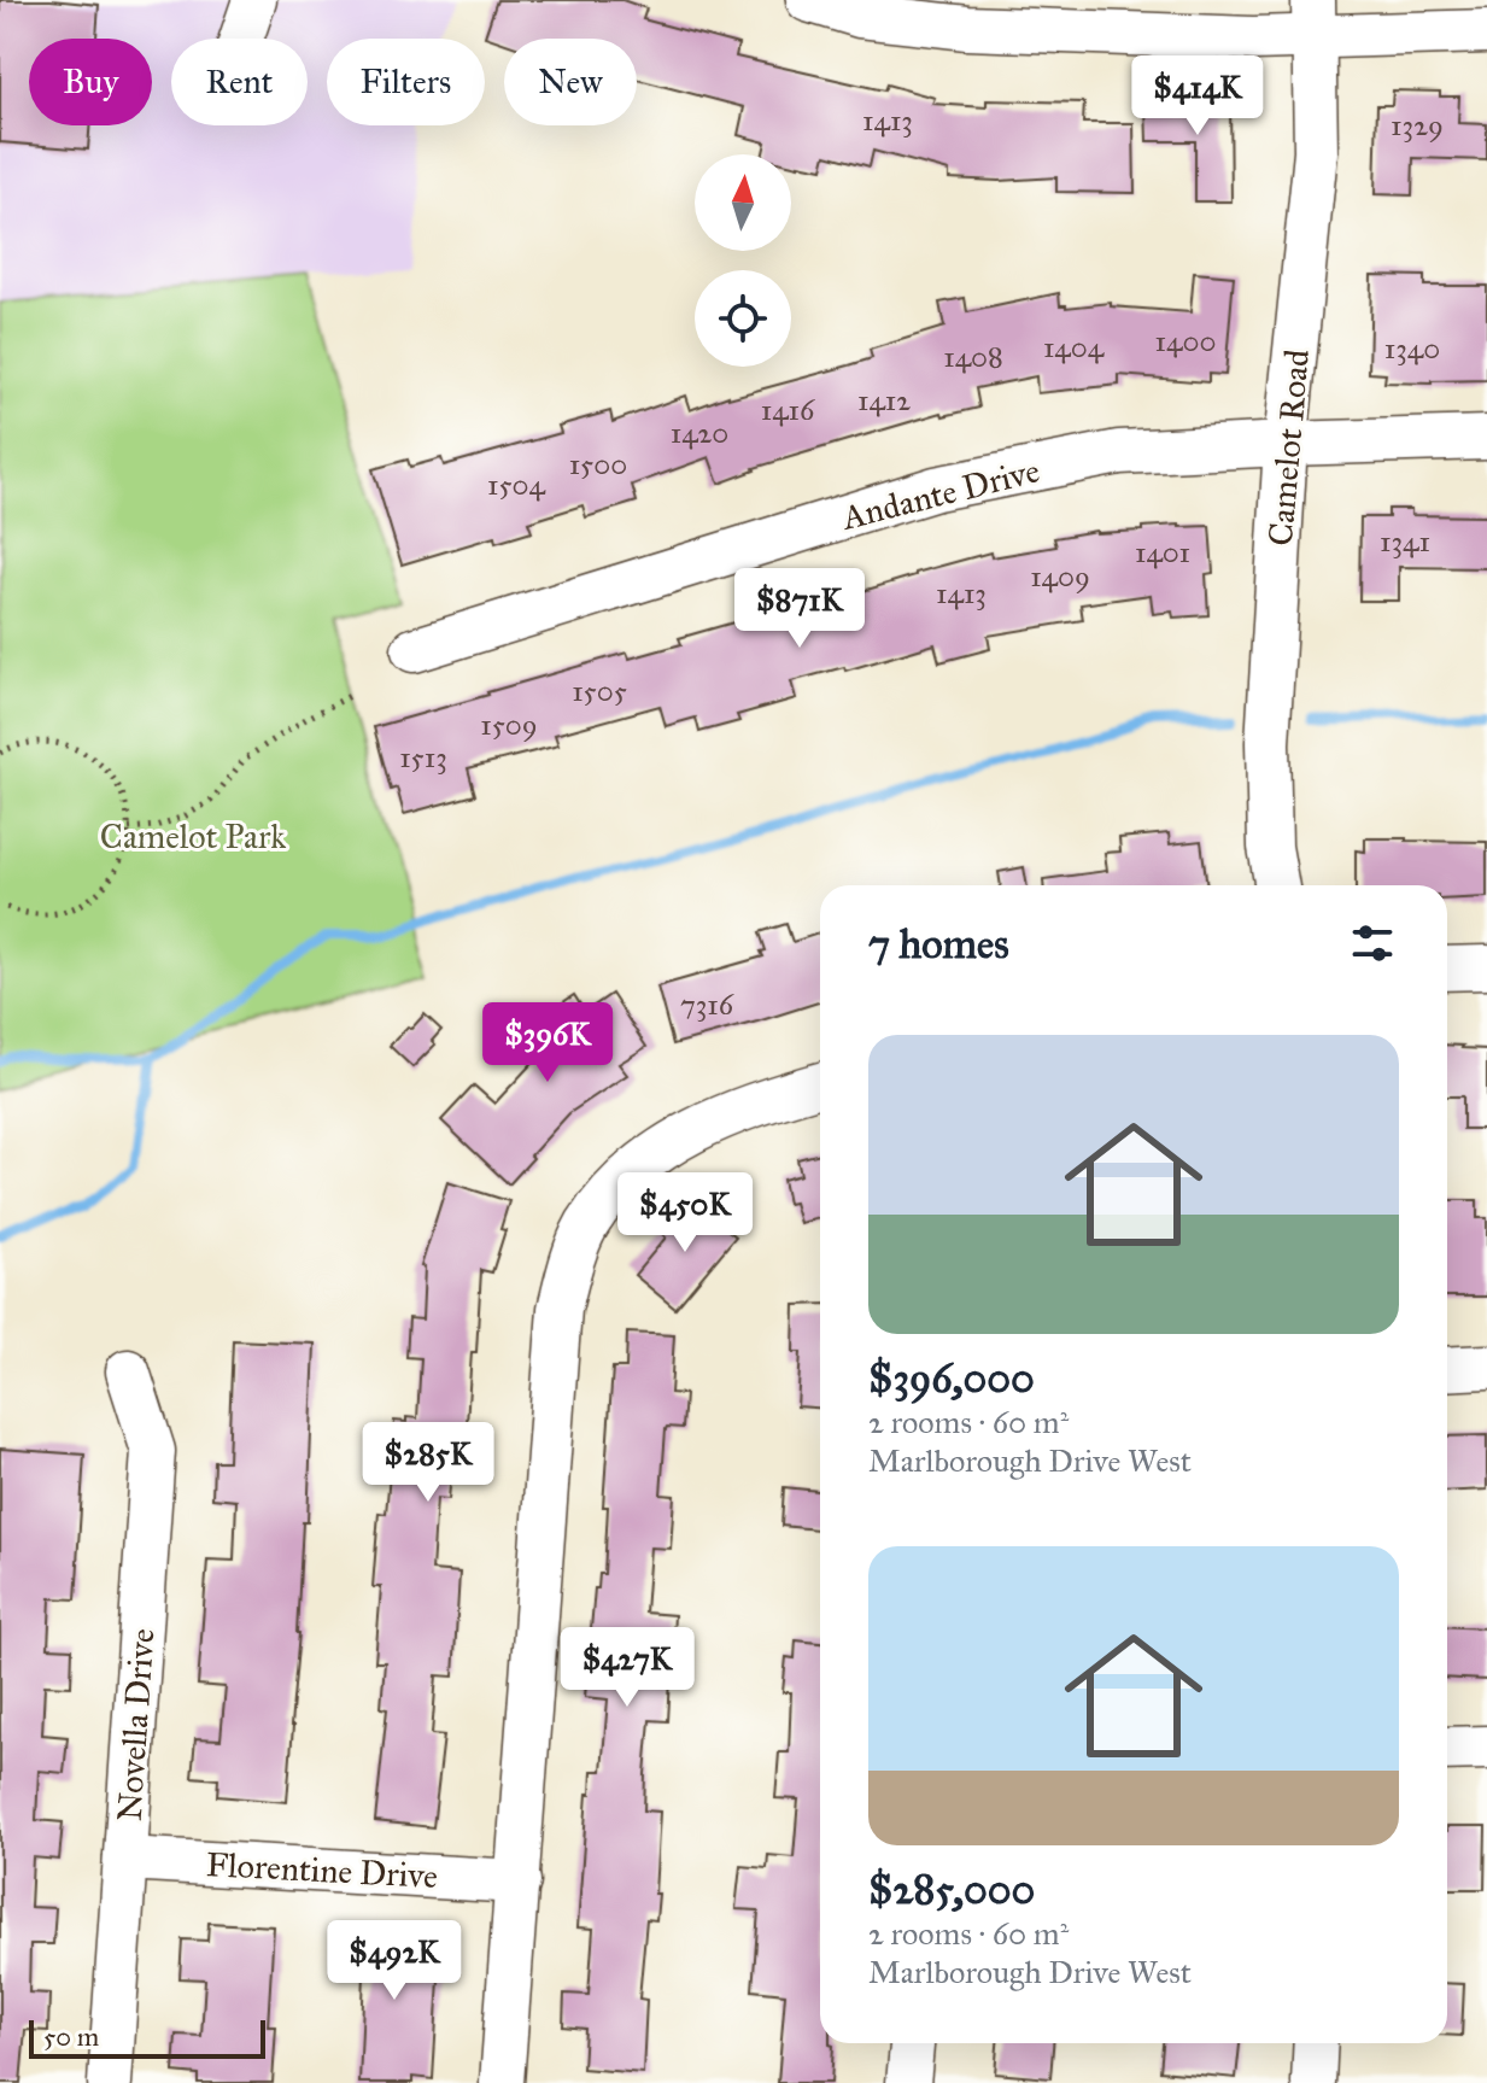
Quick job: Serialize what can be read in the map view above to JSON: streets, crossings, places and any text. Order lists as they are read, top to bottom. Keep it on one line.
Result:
{"streets":{"street":["Camelot Road","Andante Drive","Novella Drive","Florentine Drive"]},"crossings":[["Camelot Road","Andante Drive"],["Novella Drive","Florentine Drive"]],"parks":["Camelot Park"],"house_numbers":["1413","1329","1400","1404","1340","1408","1412","1416","1420","1500","1504","1341","1401","1409","1413","1505","1509","1513","7316"],"scale_bar":"50 m","north":"top","page":{"chip":["Buy","Rent","Filters","New"],"price":["$414K","$871K","$396K","$450K","$285K","$427K","$492K"],"heading":"7 homes","list":[{"name":"$396,000","note":"2 rooms · 60 m² · Marlborough Drive West"},{"name":"$285,000","note":"2 rooms · 60 m² · Marlborough Drive West"}],"scale":"50 m"}}
